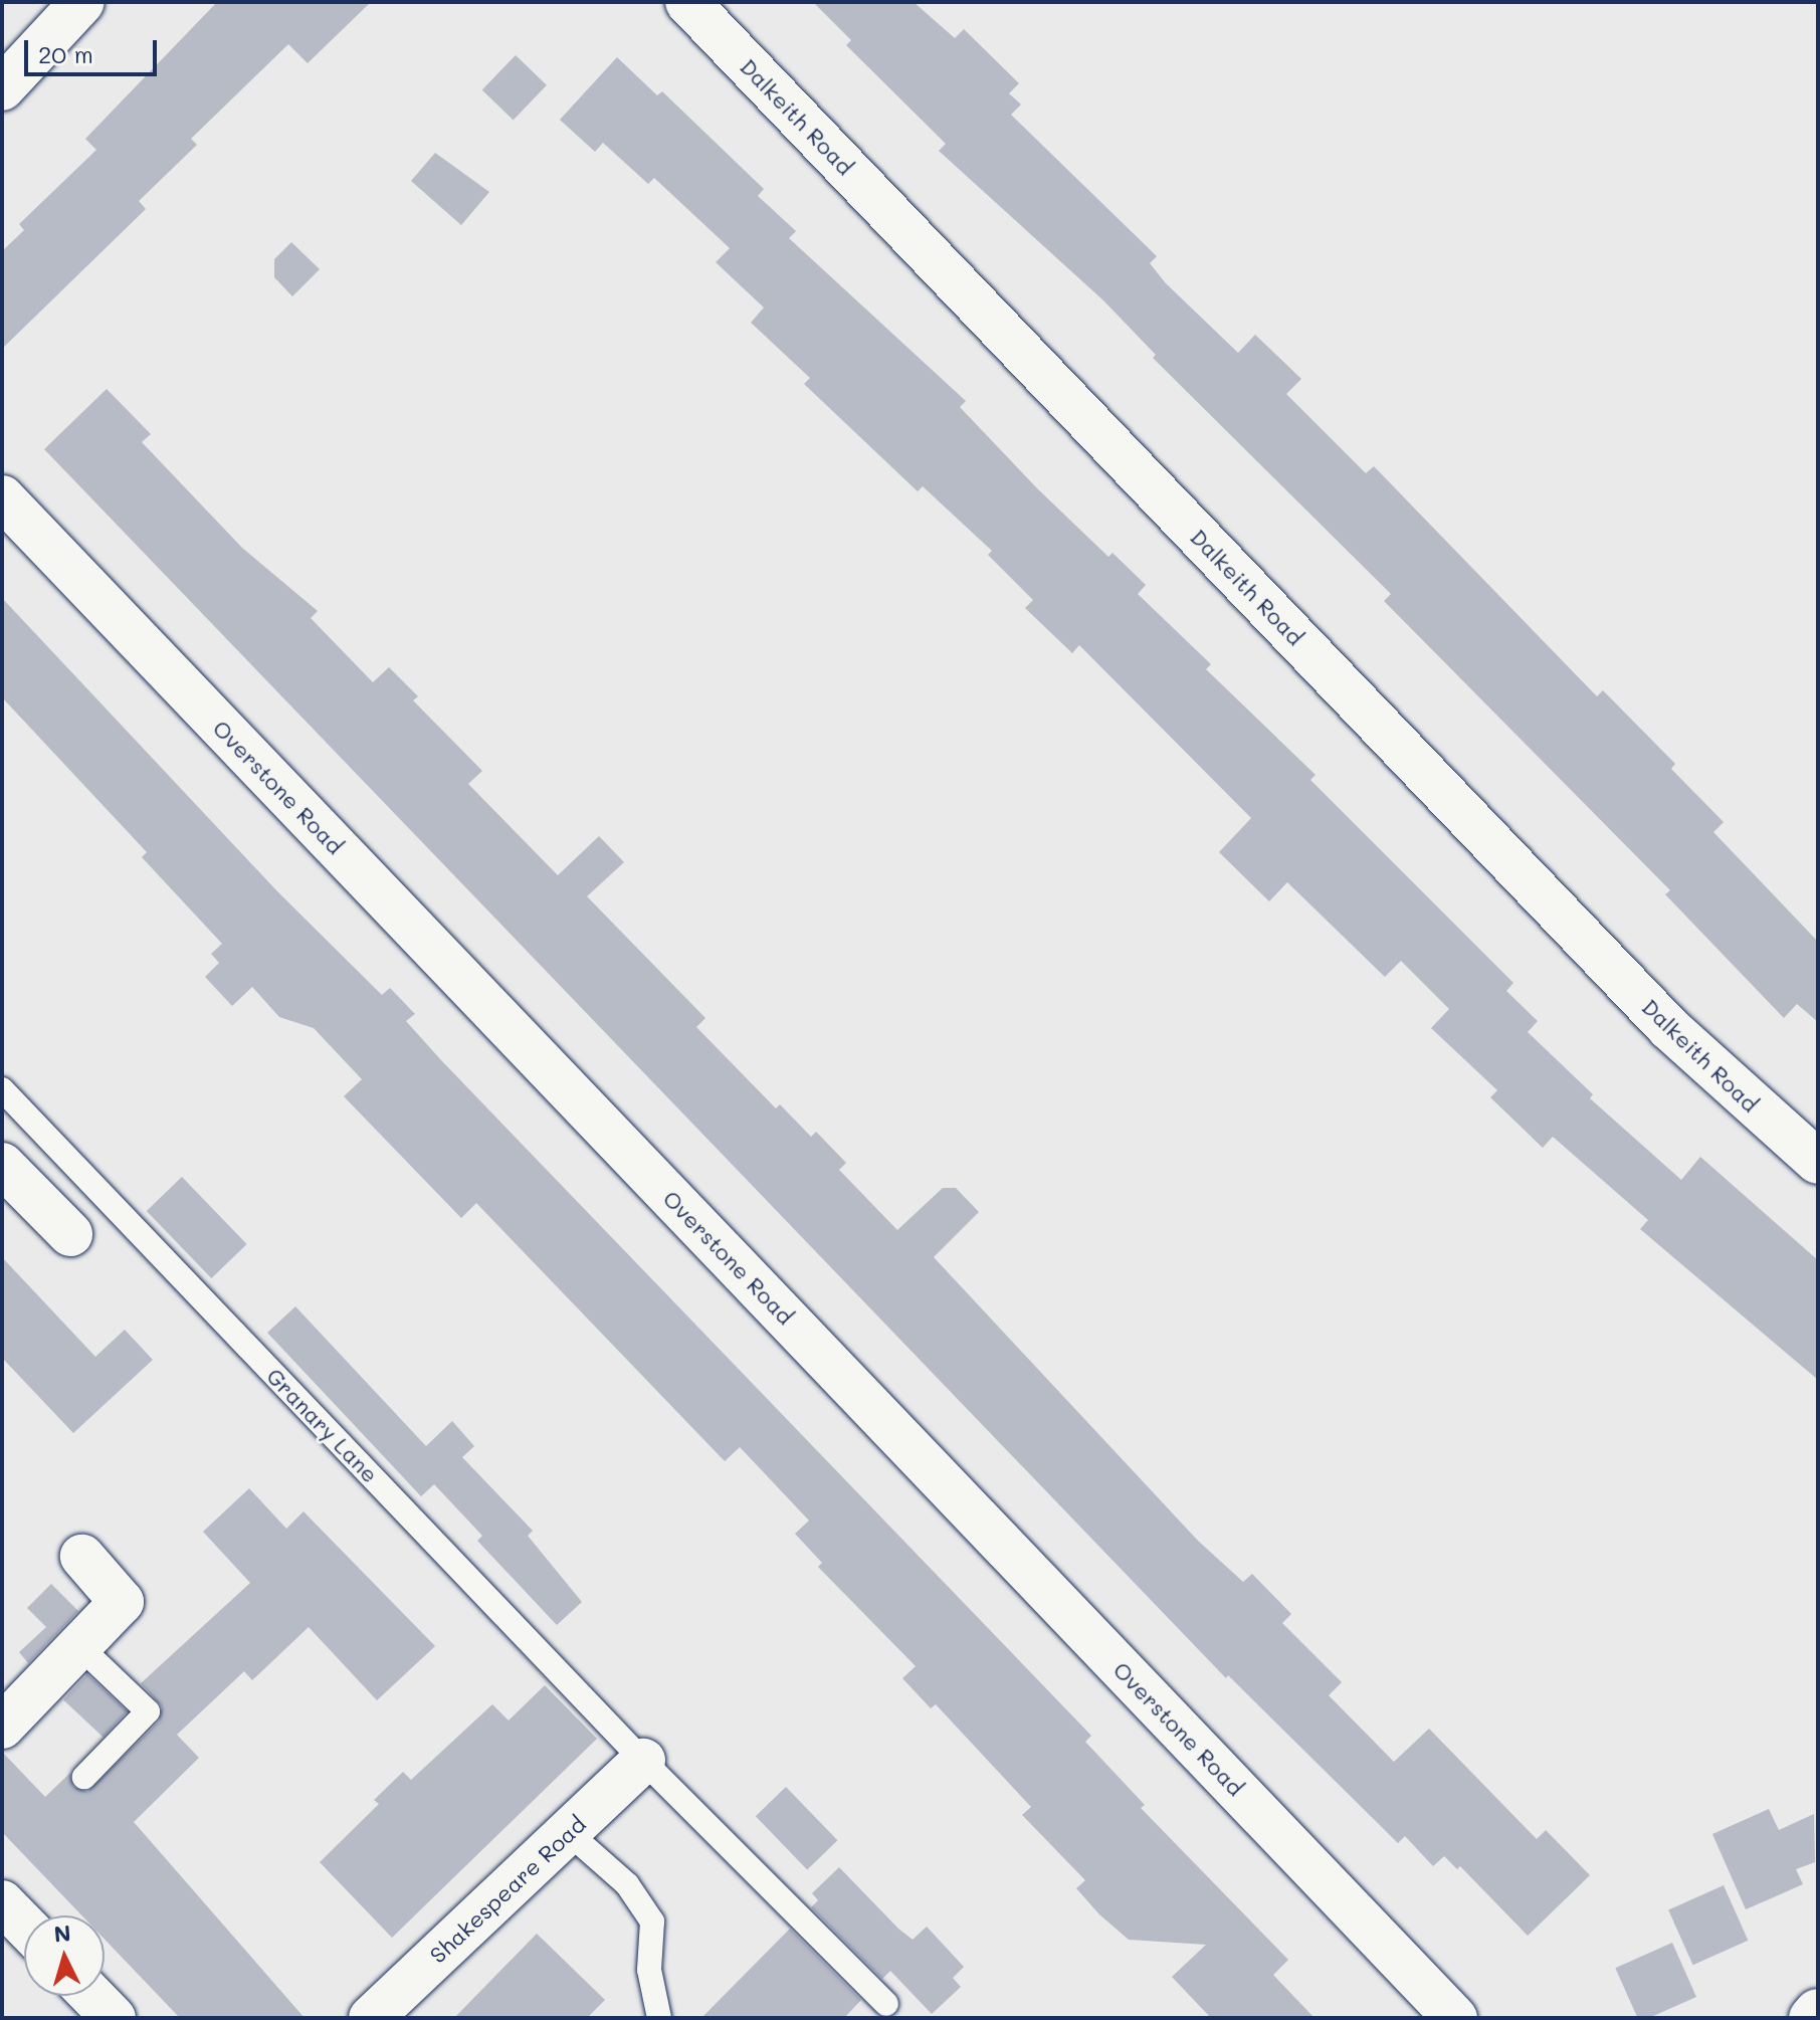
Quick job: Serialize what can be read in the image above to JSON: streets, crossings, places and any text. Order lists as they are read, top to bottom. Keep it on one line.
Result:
{"streets":{"street":["Dalkeith Road","Overstone Road","Shakespeare Road"],"lane":["Granary Lane"]},"crossings":[["Granary Lane","Shakespeare Road"]],"scale_bar":"20 m","north":"top"}
